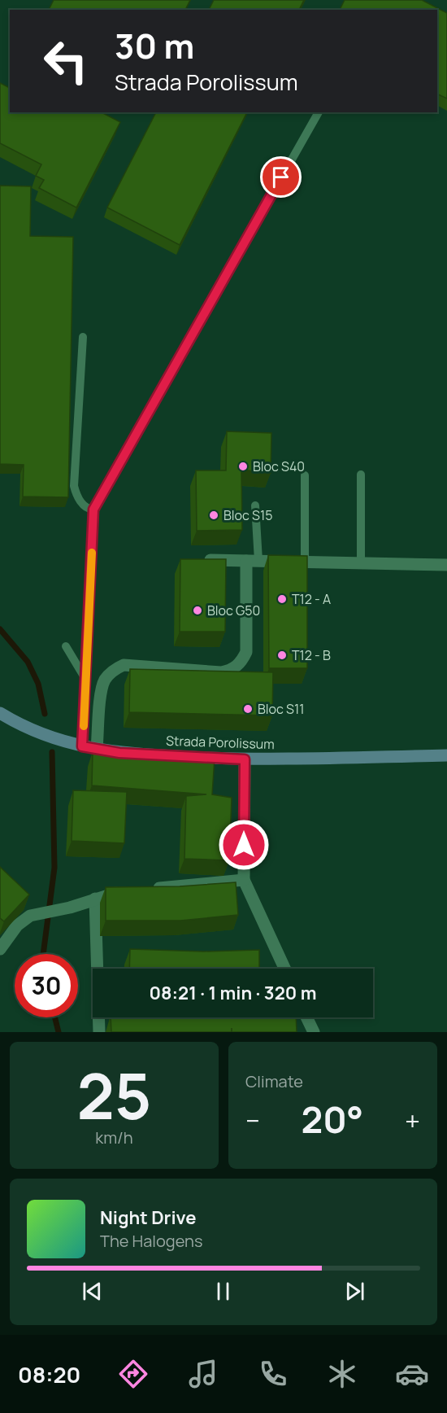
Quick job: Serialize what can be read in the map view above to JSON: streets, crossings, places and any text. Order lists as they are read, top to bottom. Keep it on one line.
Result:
{"streets":{"main road":["Strada Porolissum"]},"places":["Bloc S40","Bloc S15","T12 - A","Bloc G50","T12 - B","Bloc S11"],"page":{"turn":["30 m","Strada Porolissum"],"limit":"30","trip":"08:21 · 1 min · 320 m","tile":[["25","km/h"],"Climate"],"heat":["−","20°","+"],"song":["Night Drive","The Halogens"],"tabs":"08:20"}}
